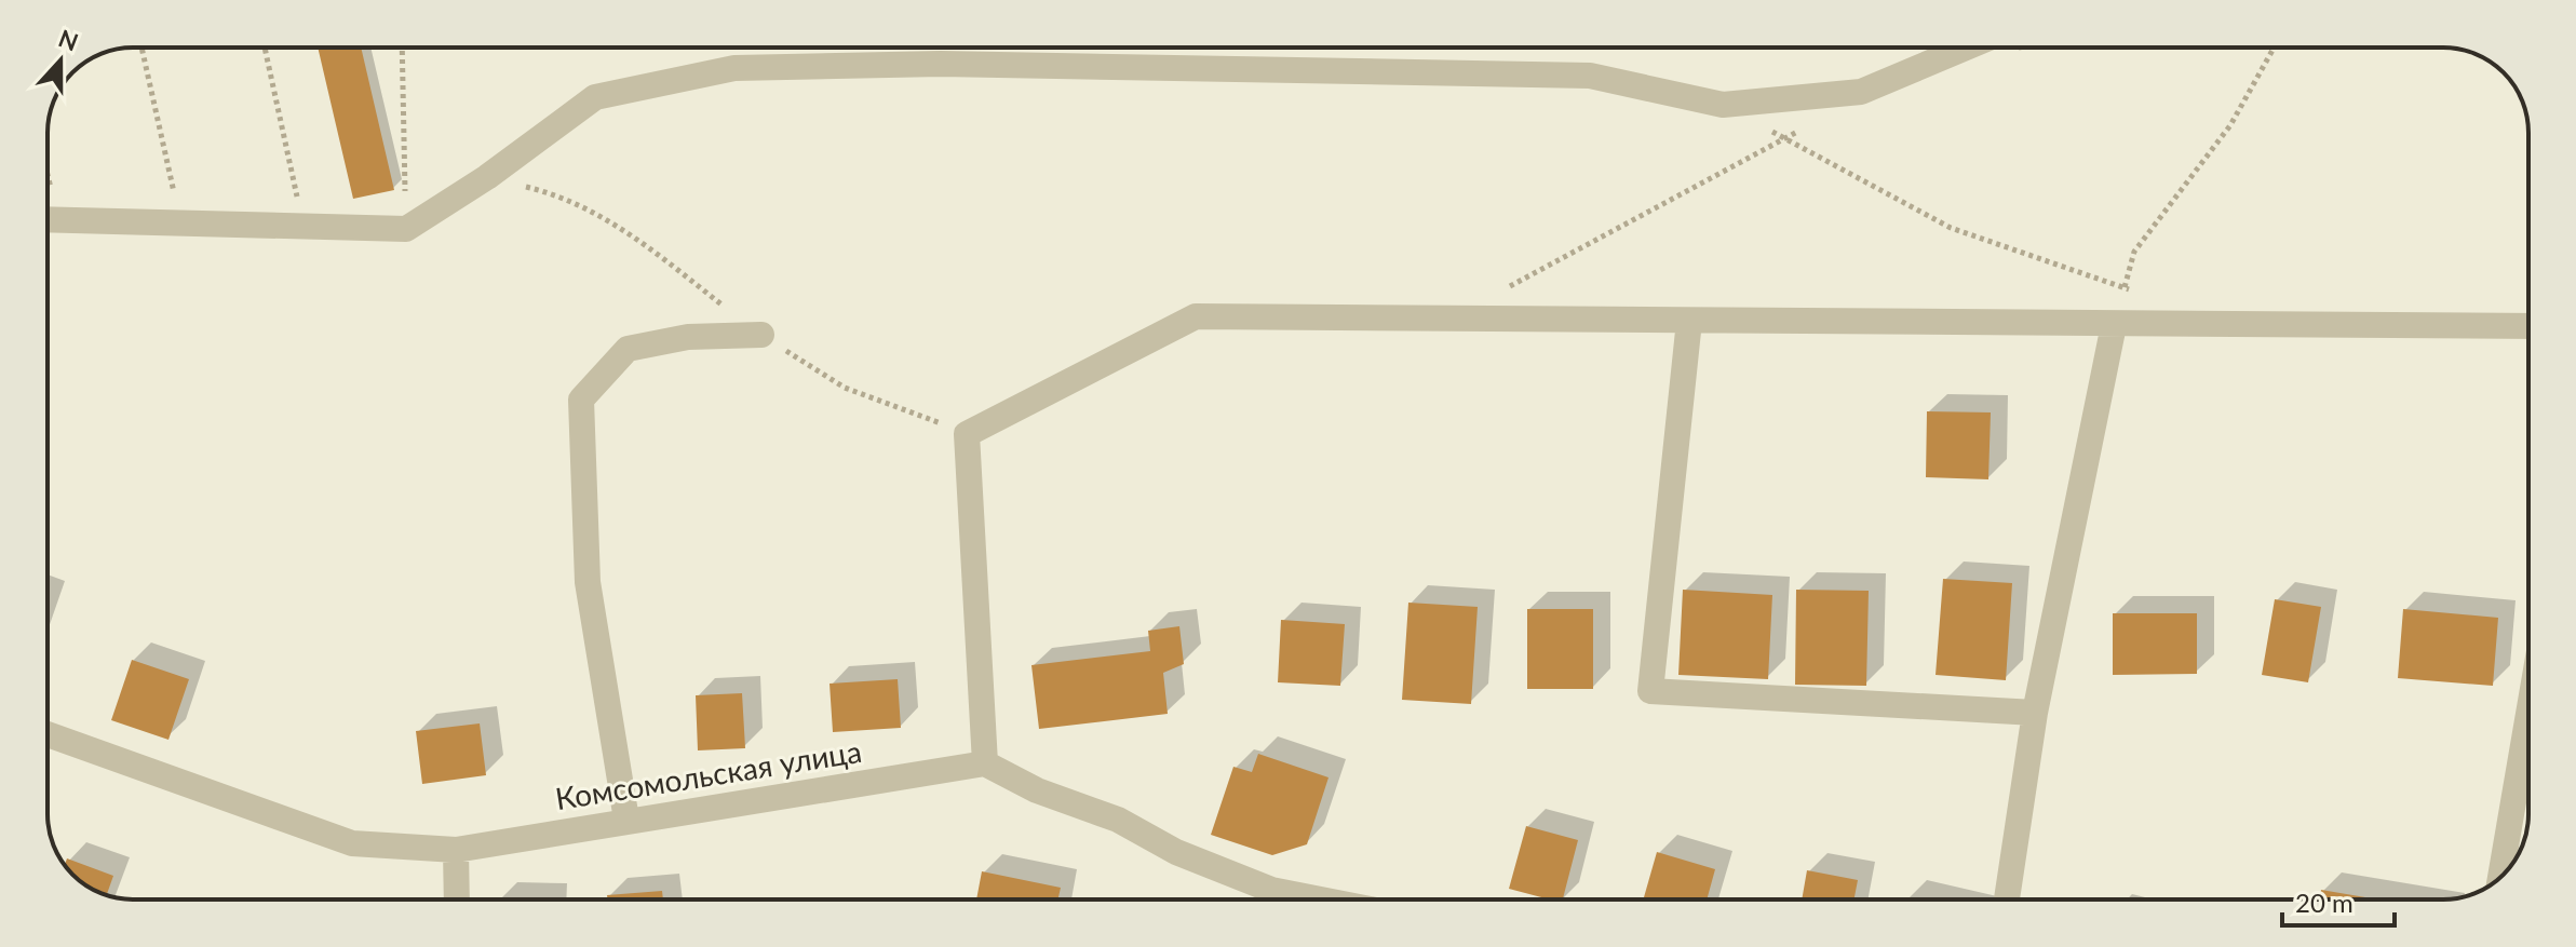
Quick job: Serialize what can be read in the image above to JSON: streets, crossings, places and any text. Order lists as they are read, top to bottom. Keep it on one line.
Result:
{"streets":{"street":["Комсомольская улица"]},"scale_bar":"20 m","north":"top"}
